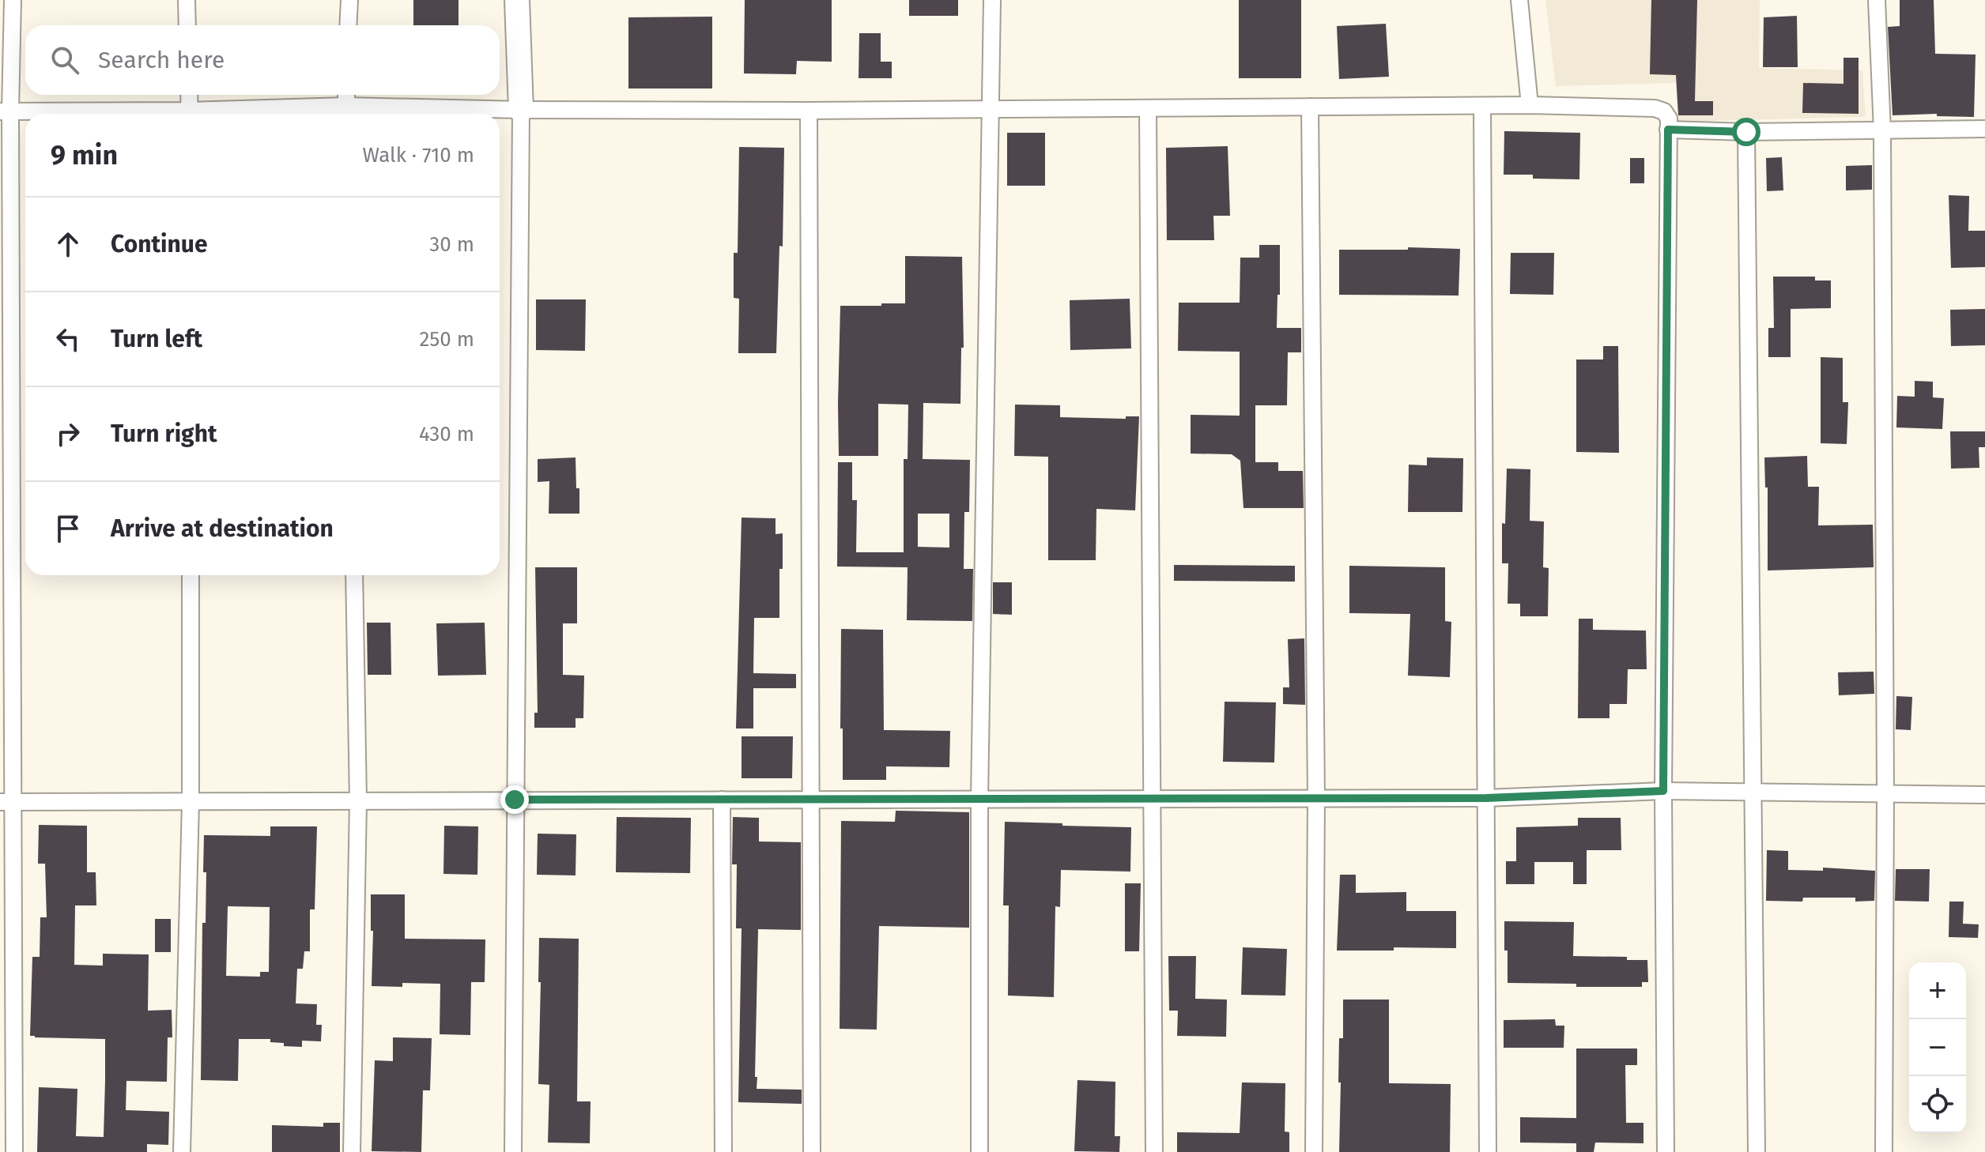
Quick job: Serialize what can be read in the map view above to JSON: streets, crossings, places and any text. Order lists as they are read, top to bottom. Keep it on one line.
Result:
{"page":{"search":"Search here","heading":["9 min","Walk · 710 m"],"list":[["Continue","30 m"],["Turn left","250 m"],["Turn right","430 m"],"Arrive at destination"],"map_buttons":["+","−"]}}
